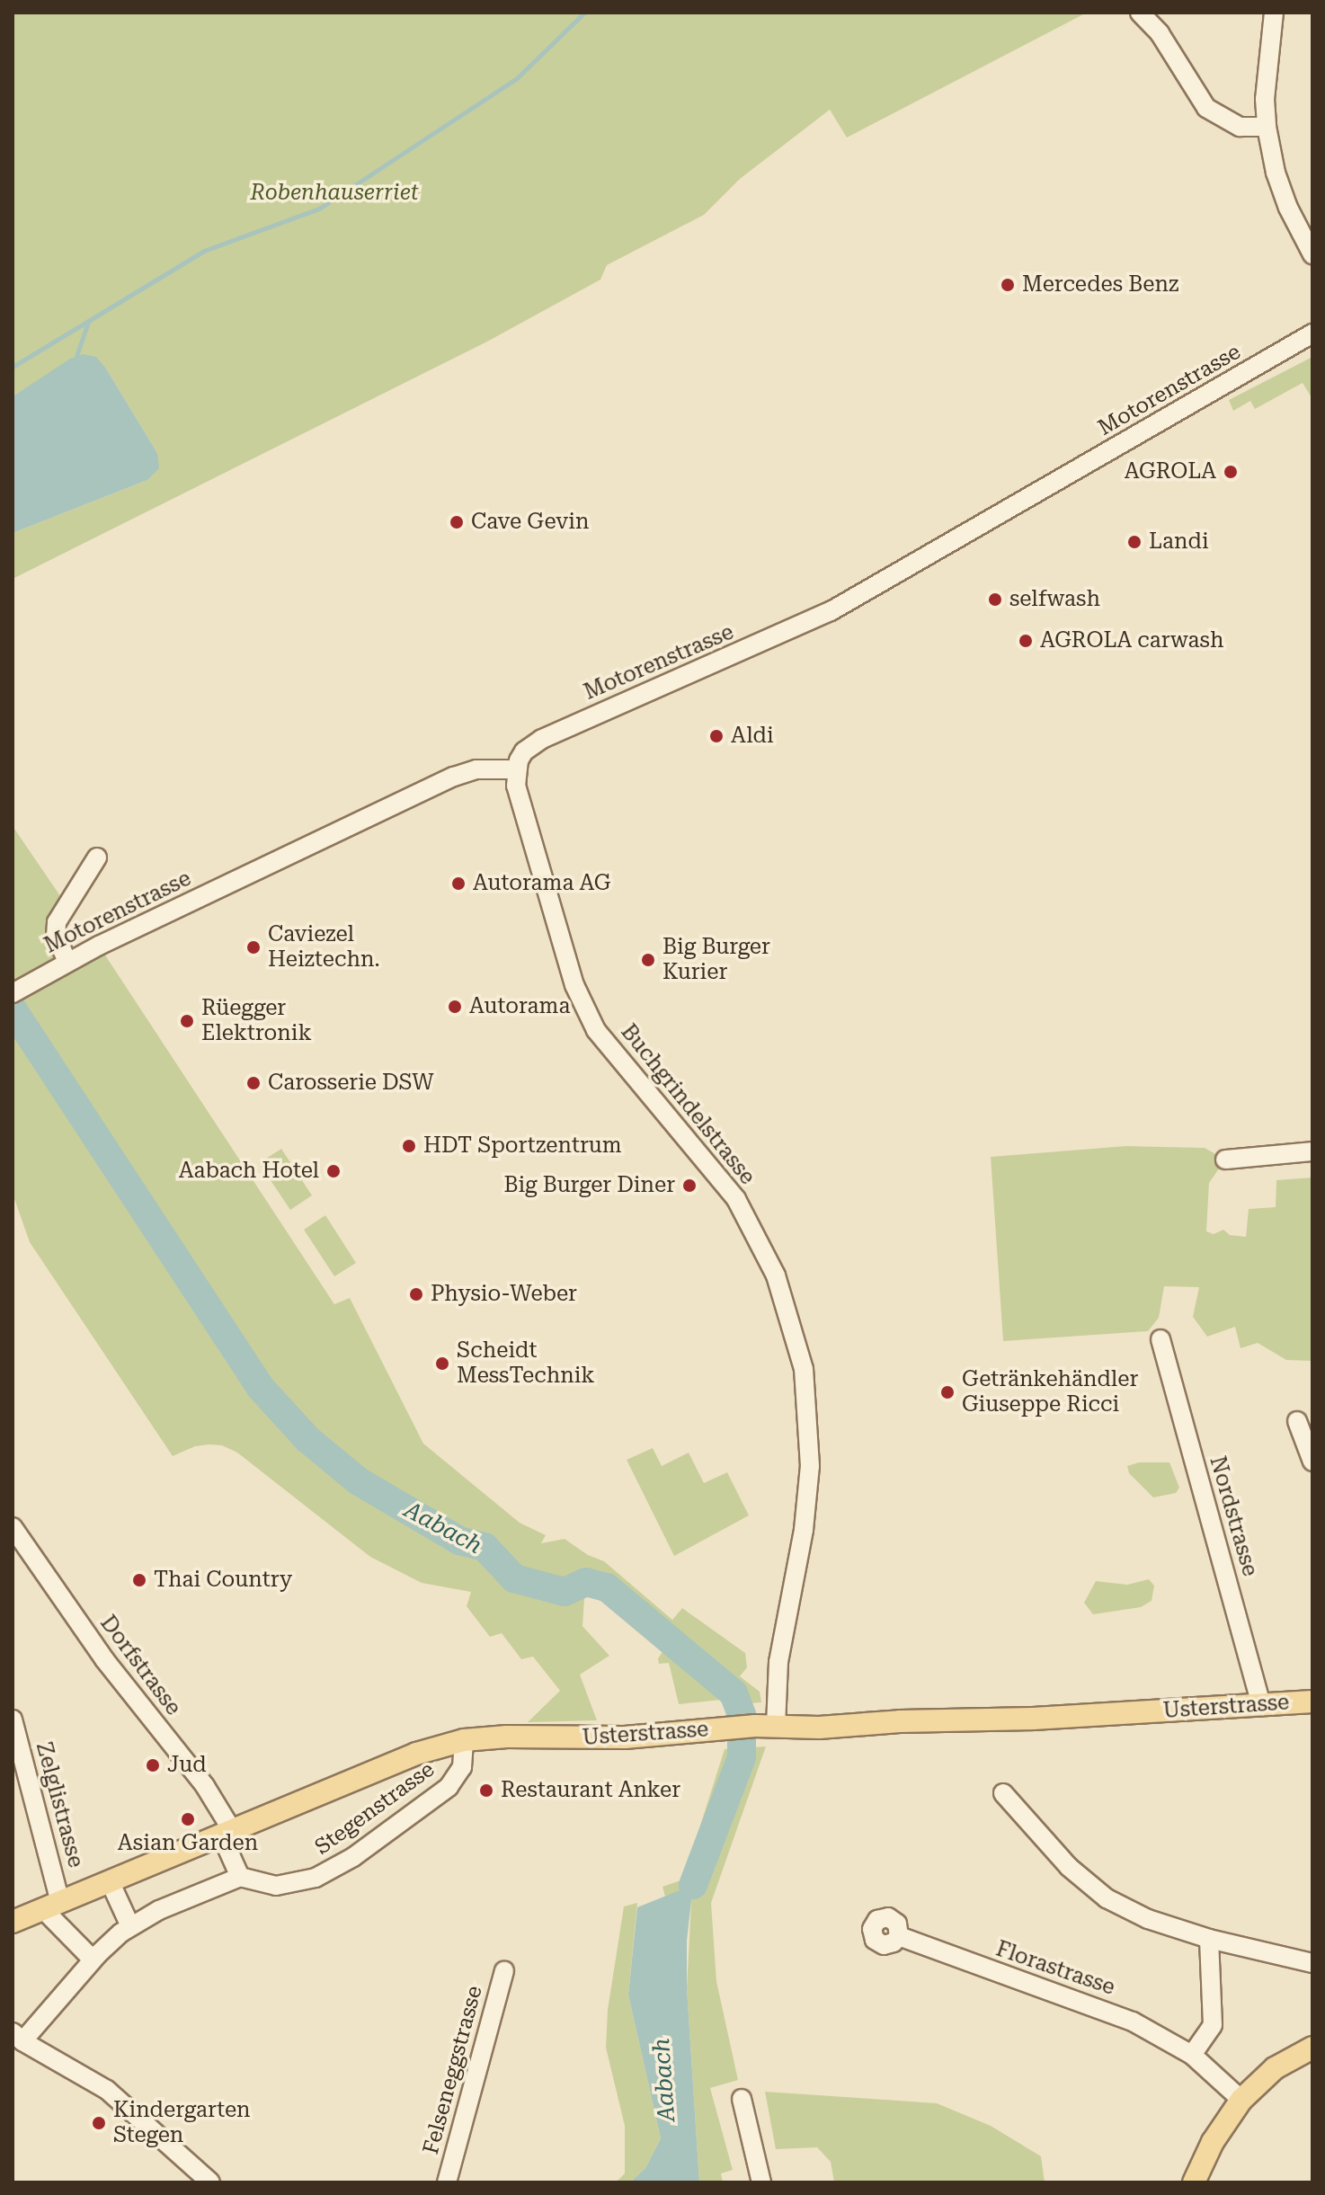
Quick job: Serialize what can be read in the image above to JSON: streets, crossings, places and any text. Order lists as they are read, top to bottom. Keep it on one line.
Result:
{"streets":{"main road":["Usterstrasse"],"street":["Motorenstrasse","Buchgrindelstrasse","Nordstrasse","Dorfstrasse","Zelglistrasse","Stegenstrasse","Florastrasse","Felseneggstrasse"]},"crossings":[["Motorenstrasse","Buchgrindelstrasse"],["Buchgrindelstrasse","Usterstrasse"],["Nordstrasse","Usterstrasse"],["Dorfstrasse","Usterstrasse"],["Usterstrasse","Zelglistrasse"],["Usterstrasse","Stegenstrasse"]],"water":["Aabach"],"parks":["Robenhauserriet"],"places":["Mercedes Benz","AGROLA","Cave Gevin","Landi","selfwash","AGROLA carwash","Aldi","Autorama AG","Caviezel Heiztechn.","Big Burger Kurier","Autorama","Rüegger Elektronik","Carosserie DSW","HDT Sportzentrum","Aabach Hotel","Big Burger Diner","Physio-Weber","Scheidt MessTechnik","Getränkehändler Giuseppe Ricci","Thai Country","Jud","Restaurant Anker","Asian Garden","Kindergarten Stegen"]}
